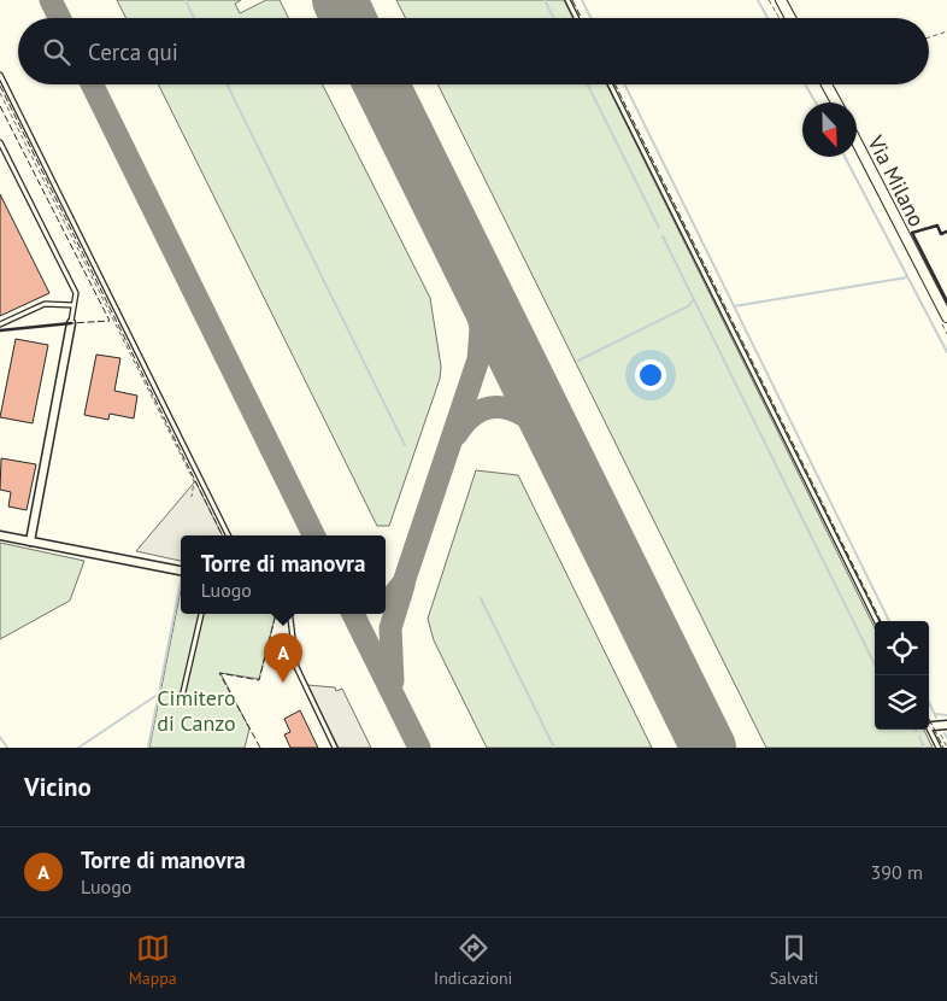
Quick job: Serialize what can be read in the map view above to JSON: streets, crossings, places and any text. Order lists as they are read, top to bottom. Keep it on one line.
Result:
{"streets":{"street":["Via Milano"]},"parks":["Cimitero di Canzo"],"north":"bottom","page":{"search":"Cerca qui","popup":["Torre di manovra","Luogo"],"pins":"A","heading":"Vicino","list":[{"mark":"A","name":"Torre di manovra","note":"Luogo","value":"390 m"}],"nav":["Mappa","Indicazioni","Salvati"]}}
